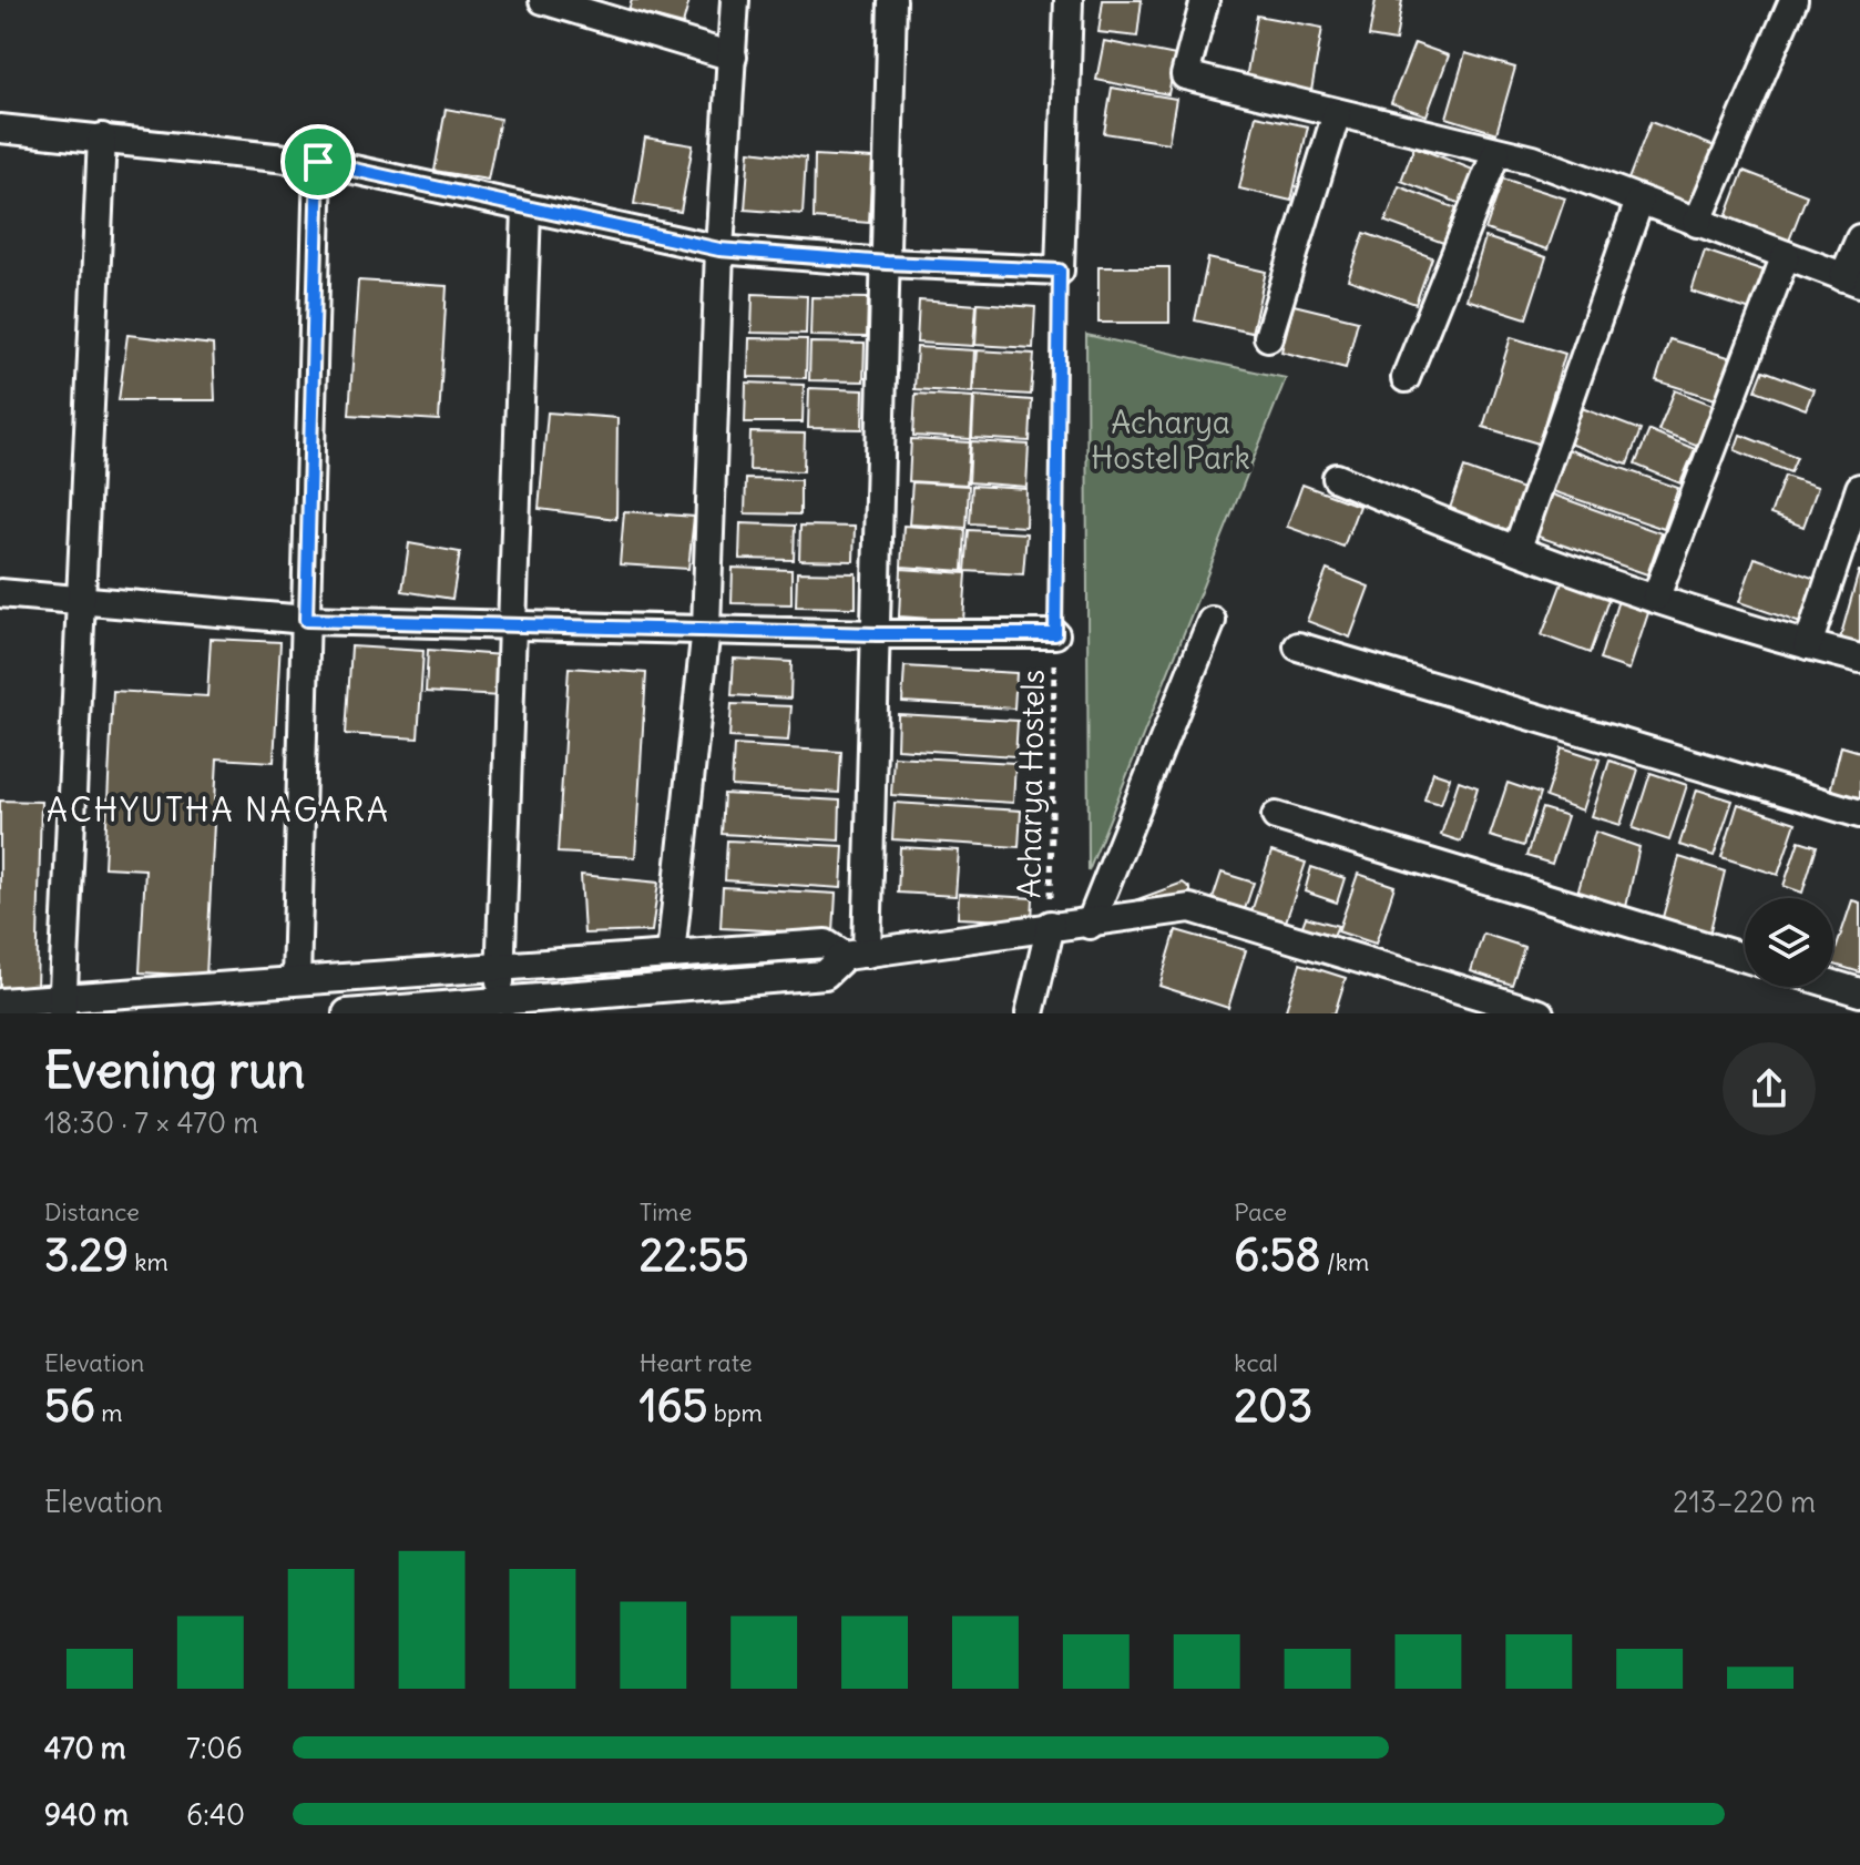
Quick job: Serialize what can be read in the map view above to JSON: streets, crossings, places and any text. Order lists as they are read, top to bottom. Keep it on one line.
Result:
{"streets":{"path":["Acharya Hostels"]},"districts":["ACHYUTHA NAGARA"],"parks":["Acharya Hostel Park"],"page":{"heading":["Evening run","18:30 · 7 × 470 m"],"stats":[["Distance","3.29 km"],["Time","22:55"],["Pace","6:58 /km"],["Elevation","56 m"],["Heart rate","165 bpm"],["kcal","203"]],"chart":["Elevation","213–220 m"],"list":[{"name":"470 m","note":"7:06"},{"name":"940 m","note":"6:40"}]}}
